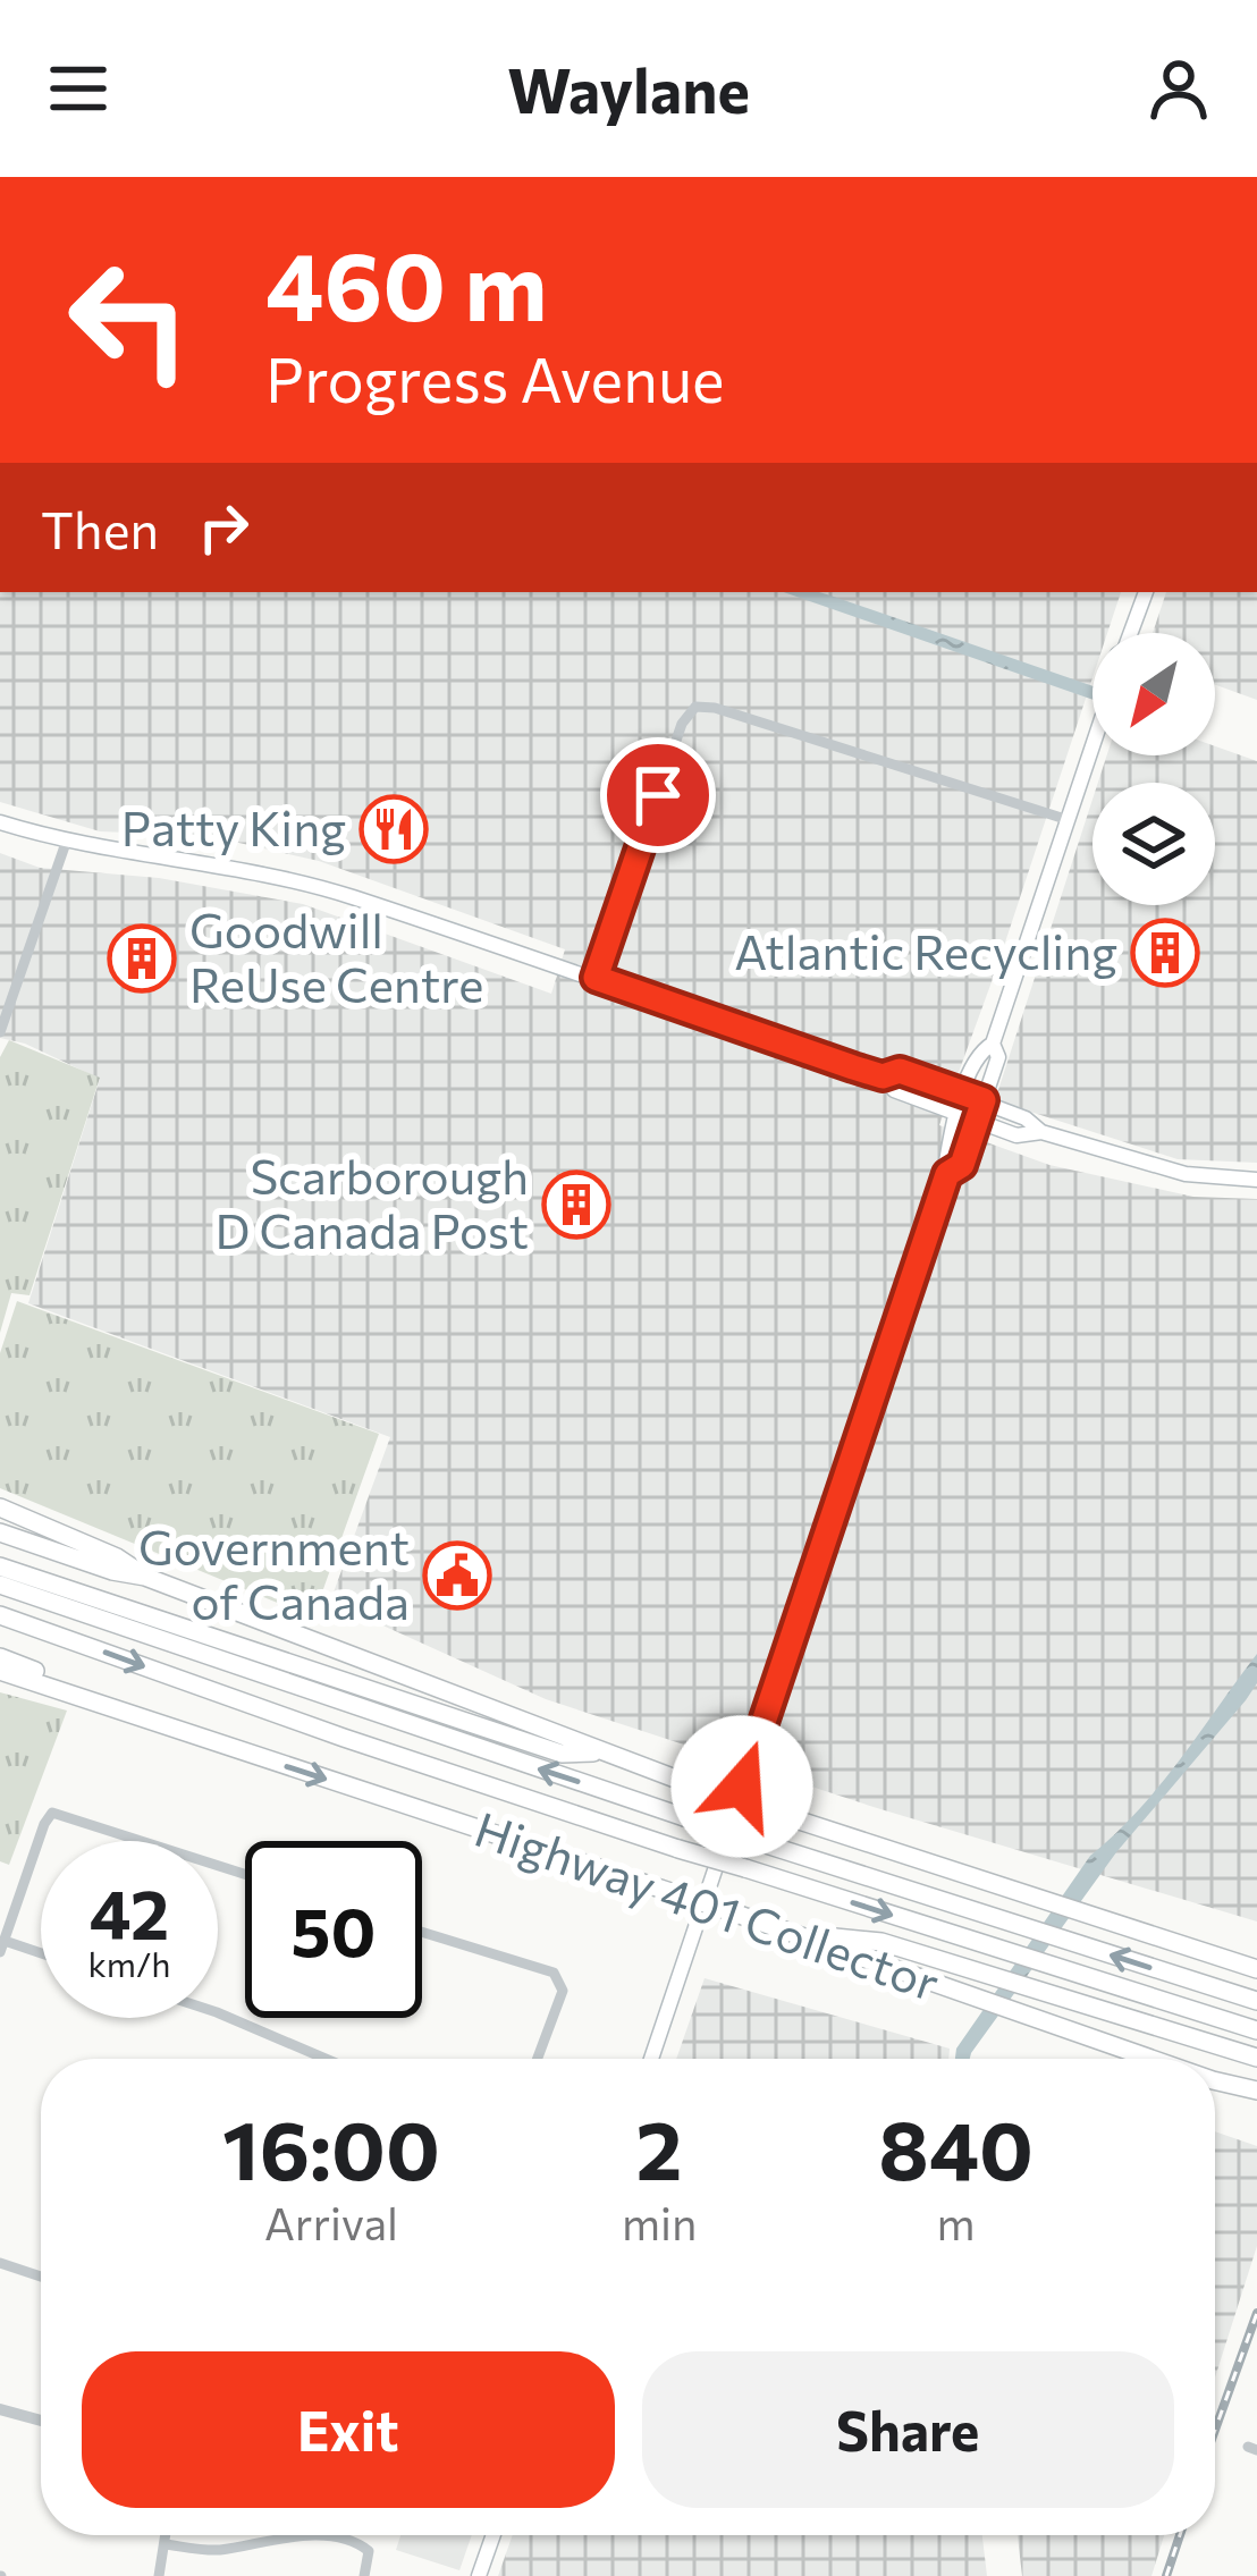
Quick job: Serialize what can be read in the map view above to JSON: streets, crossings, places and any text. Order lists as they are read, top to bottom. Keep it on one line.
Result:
{"streets":{"highway":["Highway 401 Collector"]},"places":{"restaurant":["Patty King"],"building":["Atlantic Recycling","Goodwill ReUse Centre","Scarborough D Canada Post"],"public building":["Government of Canada"]},"north":"bottom left","page":{"header":"Waylane","turn":["460 m","Progress Avenue"],"then":"Then","speed":"42 km/h","limit":"50","eta":["16:00","Arrival","2","min","840","m"],"buttons":["Exit","Share"]}}
